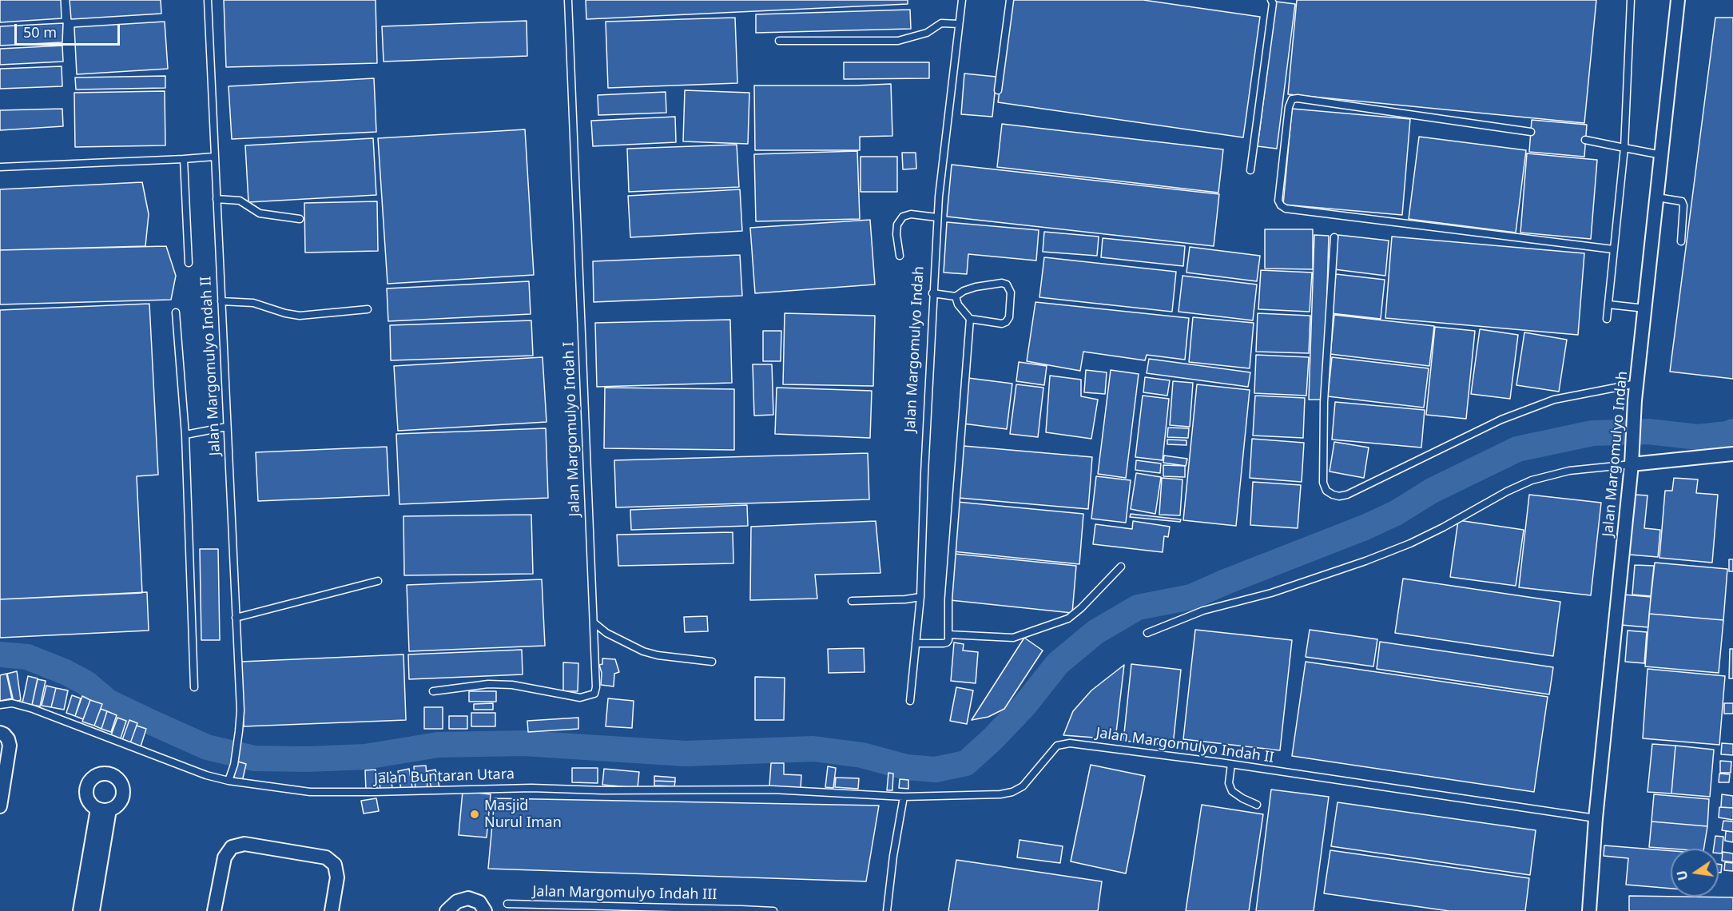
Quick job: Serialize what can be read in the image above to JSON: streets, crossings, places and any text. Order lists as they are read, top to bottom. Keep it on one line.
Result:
{"streets":{"street":["Jalan Margomulyo Indah"],"lane":["Jalan Margomulyo Indah II","Jalan Margomulyo Indah I","Jalan Buntaran Utara","Jalan Margomulyo Indah III"]},"crossings":[["Jalan Margomulyo Indah","Jalan Margomulyo Indah II"],["Jalan Margomulyo Indah II","Jalan Buntaran Utara"]],"places":["Masjid Nurul Iman"],"scale_bar":"50 m","north":"left"}
